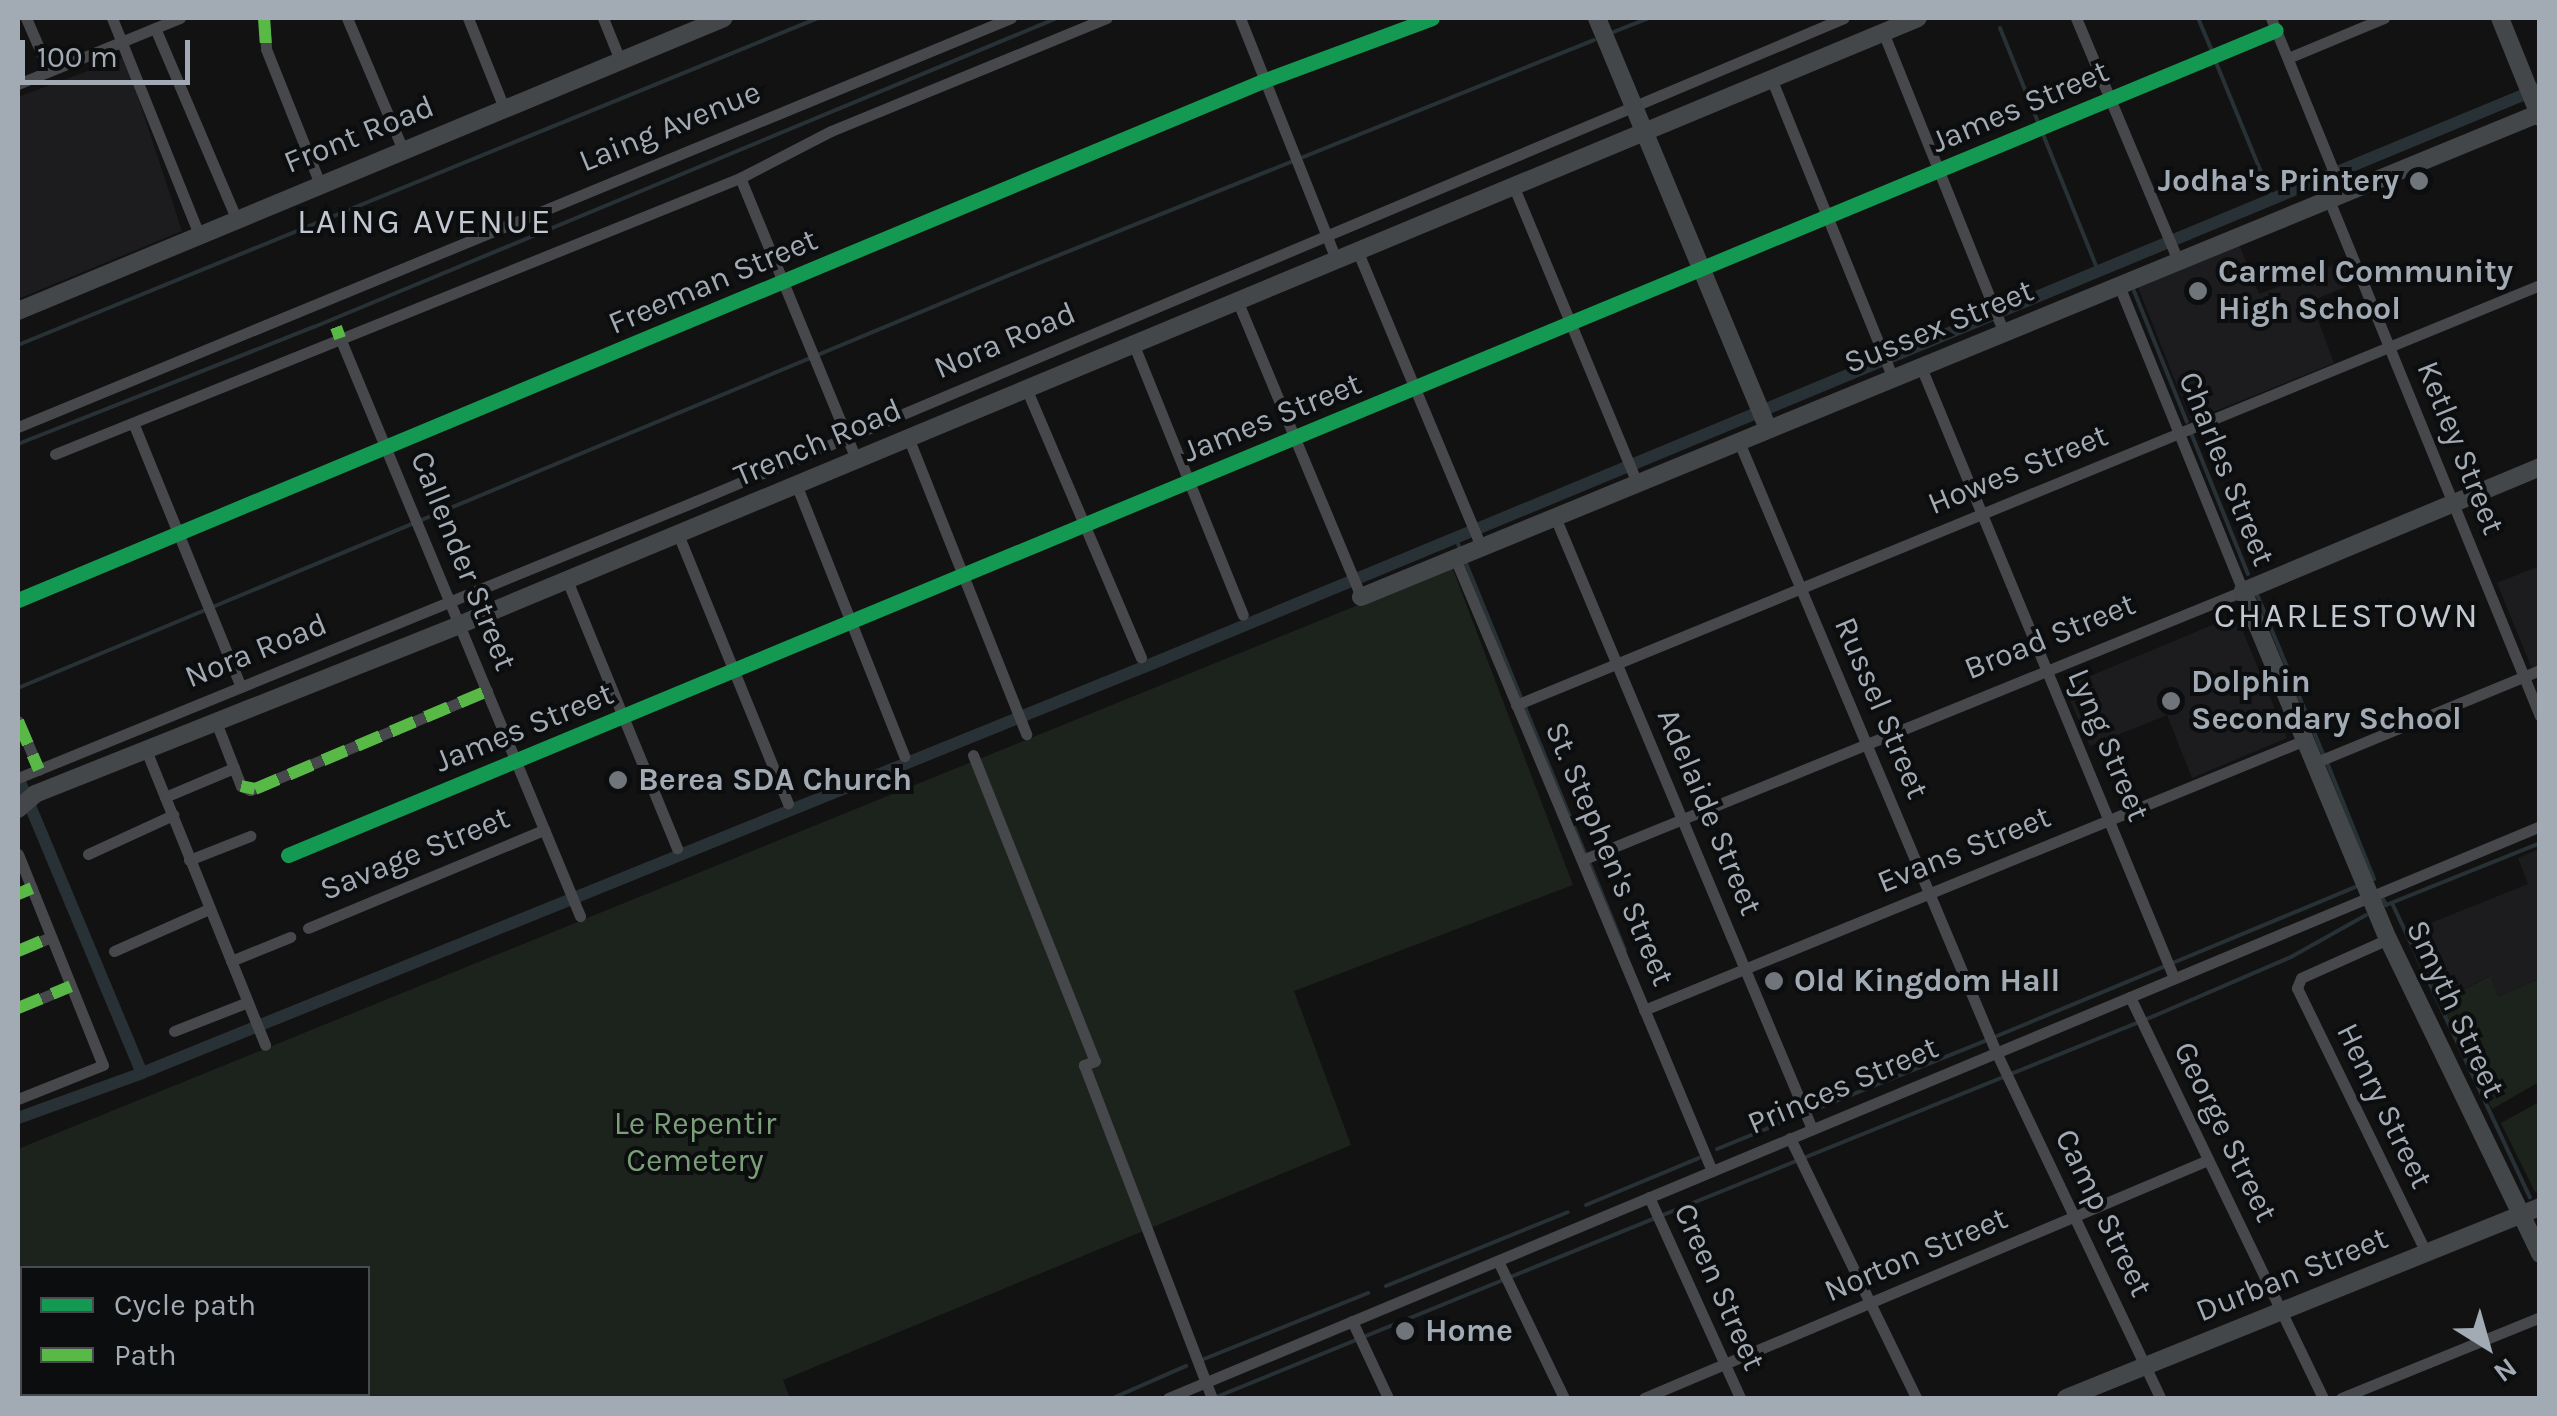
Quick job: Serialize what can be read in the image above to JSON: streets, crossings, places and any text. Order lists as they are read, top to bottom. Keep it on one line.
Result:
{"streets":{"street":["James Street","Laing Avenue","Front Road","Freeman Street","Sussex Street","Nora Road","Trench Road","Ketley Street","Charles Street","Howes Street","Callender Street","Broad Street","Russel Street","Lyng Street","Adelaide Street","Evans Street","Savage Street","St. Stephen's Street","Smyth Street","Princes Street","Henry Street","George Street","Camp Street","Norton Street","Durban Street","Creen Street"]},"crossings":[["James Street","Ketley Street"],["James Street","Callender Street"],["Freeman Street","Callender Street"],["Sussex Street","Ketley Street"],["Sussex Street","Charles Street"],["Sussex Street","Russel Street"],["Sussex Street","Lyng Street"],["Sussex Street","Adelaide Street"],["Sussex Street","St. Stephen's Street"],["Nora Road","Callender Street"],["Trench Road","Callender Street"],["Ketley Street","Howes Street"],["Ketley Street","Broad Street"],["Charles Street","Howes Street"],["Charles Street","Broad Street"],["Charles Street","Evans Street"],["Charles Street","Smyth Street"],["Charles Street","Princes Street"],["Howes Street","Russel Street"],["Howes Street","Lyng Street"],["Howes Street","Adelaide Street"],["Howes Street","St. Stephen's Street"],["Callender Street","Savage Street"],["Broad Street","Russel Street"],["Broad Street","Lyng Street"],["Broad Street","Adelaide Street"],["Broad Street","St. Stephen's Street"],["Russel Street","Evans Street"],["Russel Street","Princes Street"],["Russel Street","Camp Street"],["Lyng Street","Evans Street"],["Lyng Street","Princes Street"],["Adelaide Street","Evans Street"],["Adelaide Street","Princes Street"],["Evans Street","St. Stephen's Street"],["St. Stephen's Street","Princes Street"],["Smyth Street","Princes Street"],["Smyth Street","Henry Street"],["Smyth Street","Durban Street"],["Princes Street","George Street"],["Princes Street","Camp Street"],["Princes Street","Creen Street"],["Henry Street","Durban Street"],["George Street","Norton Street"],["George Street","Durban Street"],["Camp Street","Norton Street"],["Camp Street","Durban Street"],["Norton Street","Creen Street"]],"districts":["LAING AVENUE","CHARLESTOWN"],"parks":["Le Repentir Cemetery"],"places":["Jodha's Printery","Carmel Community High School","Dolphin Secondary School","Berea SDA Church","Old Kingdom Hall","Home"],"legend":["Cycle path","Path"],"scale_bar":"100 m","north":"bottom right"}
